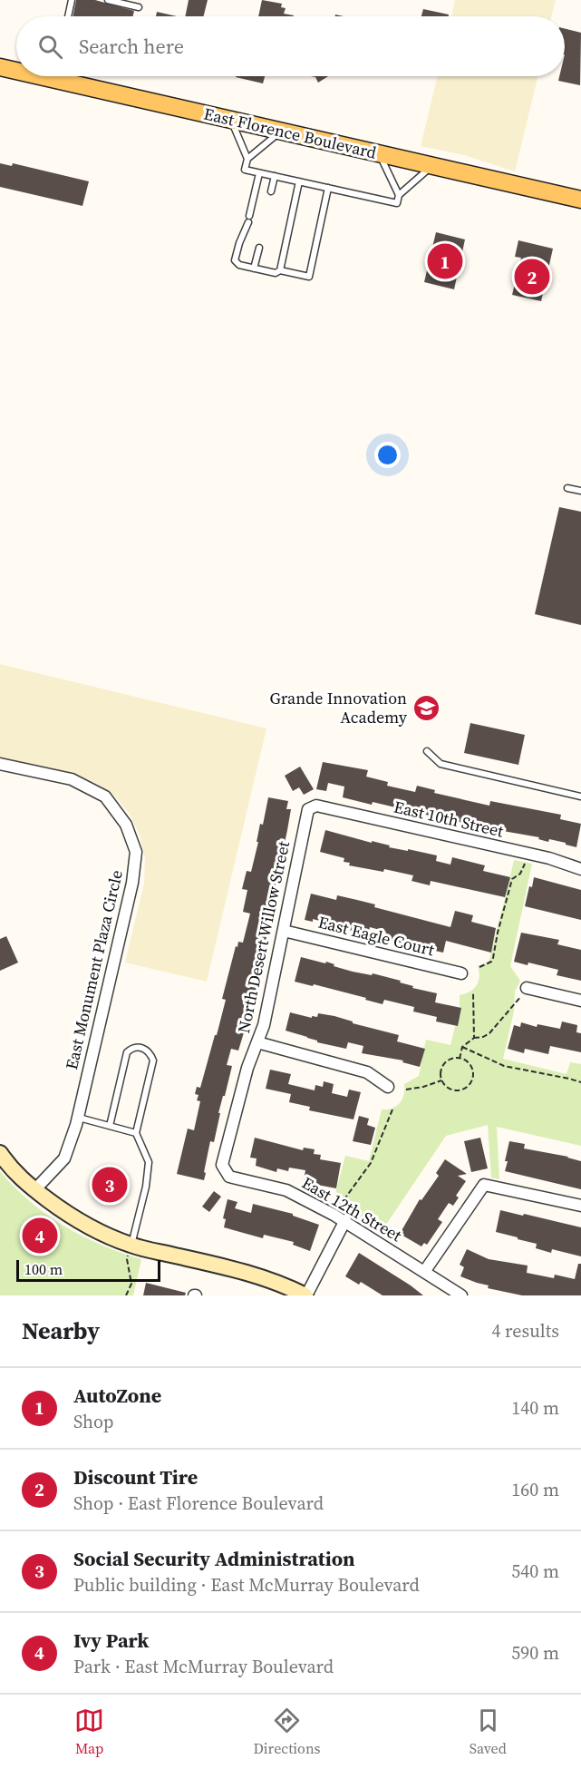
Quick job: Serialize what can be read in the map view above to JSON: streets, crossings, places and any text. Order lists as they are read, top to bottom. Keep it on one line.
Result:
{"streets":{"main road":["East Florence Boulevard"],"street":["East 10th Street","East Eagle Court","North Desert Willow Street","East Monument Plaza Circle","East 12th Street"]},"crossings":[["East 10th Street","North Desert Willow Street"],["East Eagle Court","North Desert Willow Street"],["North Desert Willow Street","East 12th Street"]],"places":{"school or university":["Grande Innovation Academy"]},"scale_bar":"100 m","page":{"search":"Search here","pins":["1","2","3","4"],"scale":"100 m","heading":["Nearby","4 results"],"list":[{"mark":"1","name":"AutoZone","note":"Shop","value":"140 m"},{"mark":"2","name":"Discount Tire","note":"Shop · East Florence Boulevard","value":"160 m"},{"mark":"3","name":"Social Security Administration","note":"Public building · East McMurray Boulevard","value":"540 m"},{"mark":"4","name":"Ivy Park","note":"Park · East McMurray Boulevard","value":"590 m"}],"nav":["Map","Directions","Saved"]}}
